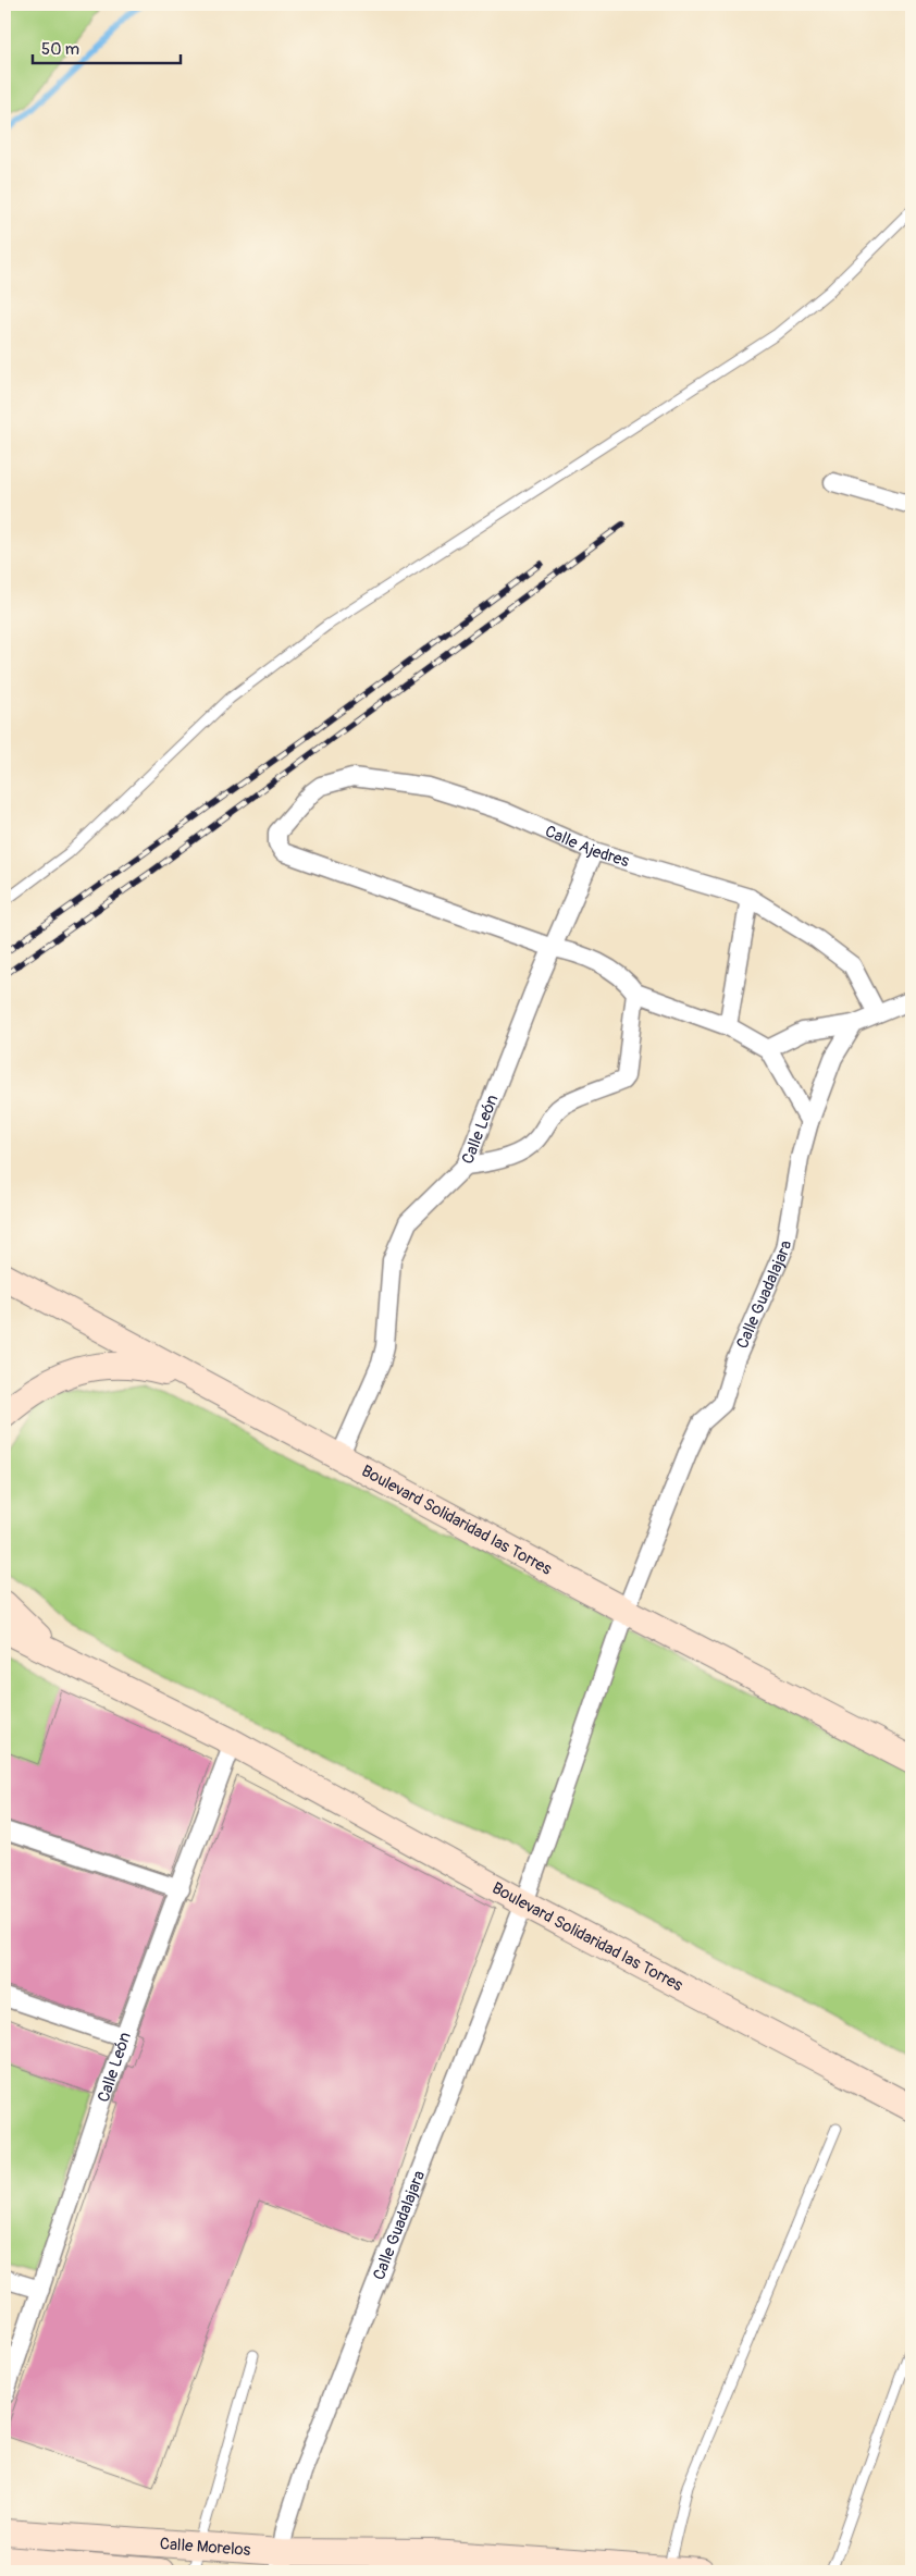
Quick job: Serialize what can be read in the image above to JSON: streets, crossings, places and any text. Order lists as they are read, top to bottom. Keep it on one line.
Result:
{"streets":{"main road":["Boulevard Solidaridad las Torres","Calle Morelos"],"street":["Calle Ajedres","Calle León","Calle Guadalajara"]},"crossings":[["Calle Ajedres","Calle León"],["Calle León","Boulevard Solidaridad las Torres"],["Calle Guadalajara","Boulevard Solidaridad las Torres"],["Calle Guadalajara","Calle Morelos"]],"scale_bar":"50 m"}
